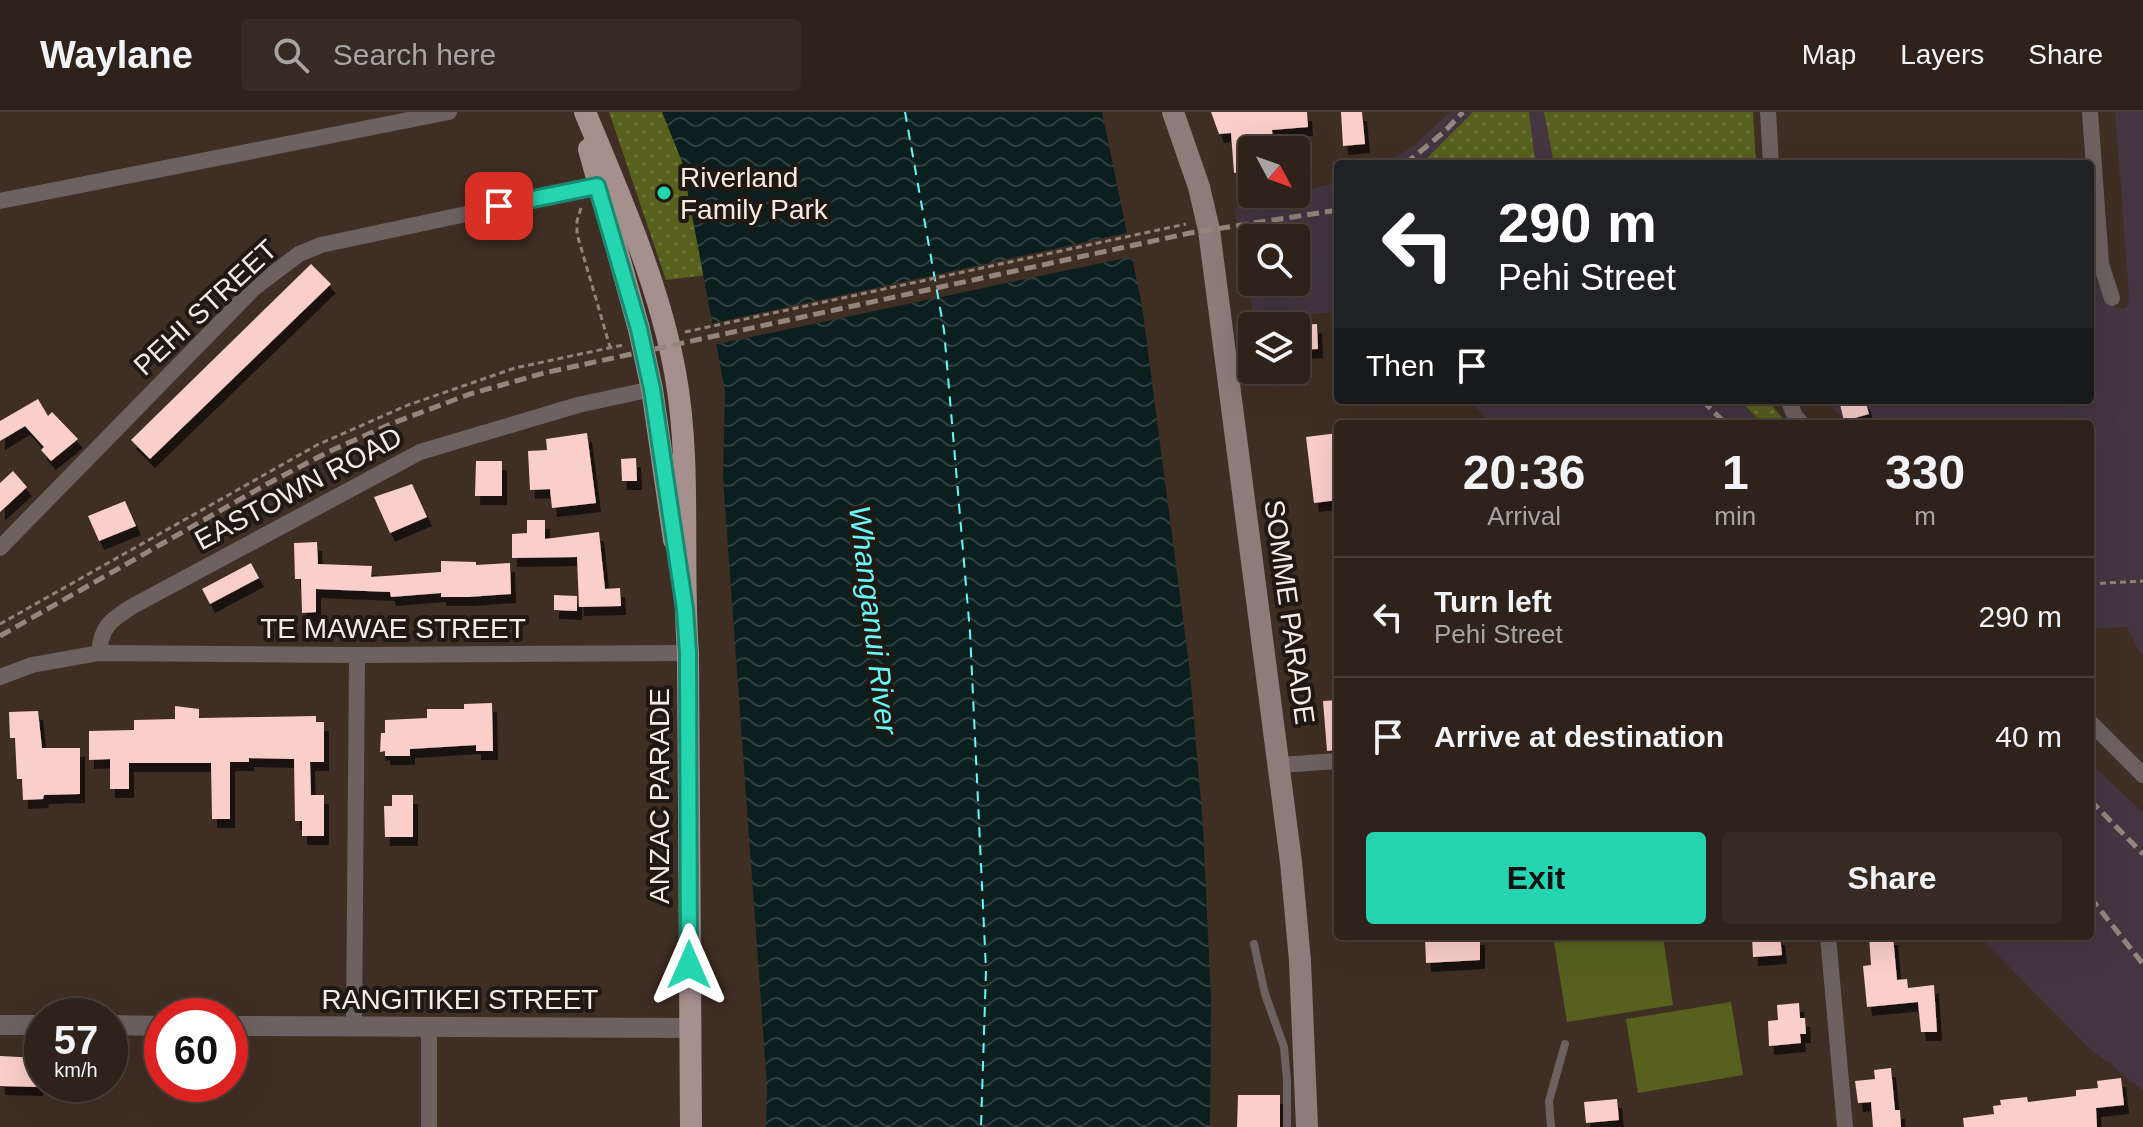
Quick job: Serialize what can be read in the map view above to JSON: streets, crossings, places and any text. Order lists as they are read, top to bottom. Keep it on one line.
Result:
{"streets":{"main road":["SOMME PARADE","ANZAC PARADE"],"street":["PEHI STREET","EASTOWN ROAD","TE MAWAE STREET","RANGITIKEI STREET"]},"crossings":[["PEHI STREET","ANZAC PARADE"],["EASTOWN ROAD","TE MAWAE STREET"],["EASTOWN ROAD","ANZAC PARADE"],["TE MAWAE STREET","ANZAC PARADE"],["ANZAC PARADE","RANGITIKEI STREET"]],"water":["Whanganui River"],"places":["Riverland Family Park"],"north":"bottom right","page":{"header":"Waylane","search":"Search here","nav":["Map","Layers","Share"],"turn":["290 m","Pehi Street"],"then":"Then","eta":["20:36","Arrival","1","min","330","m"],"list":[{"name":"Turn left","note":"Pehi Street","value":"290 m"},{"name":"Arrive at destination","value":"40 m"}],"buttons":["Exit","Share"],"speed":"57 km/h","limit":"60"}}
